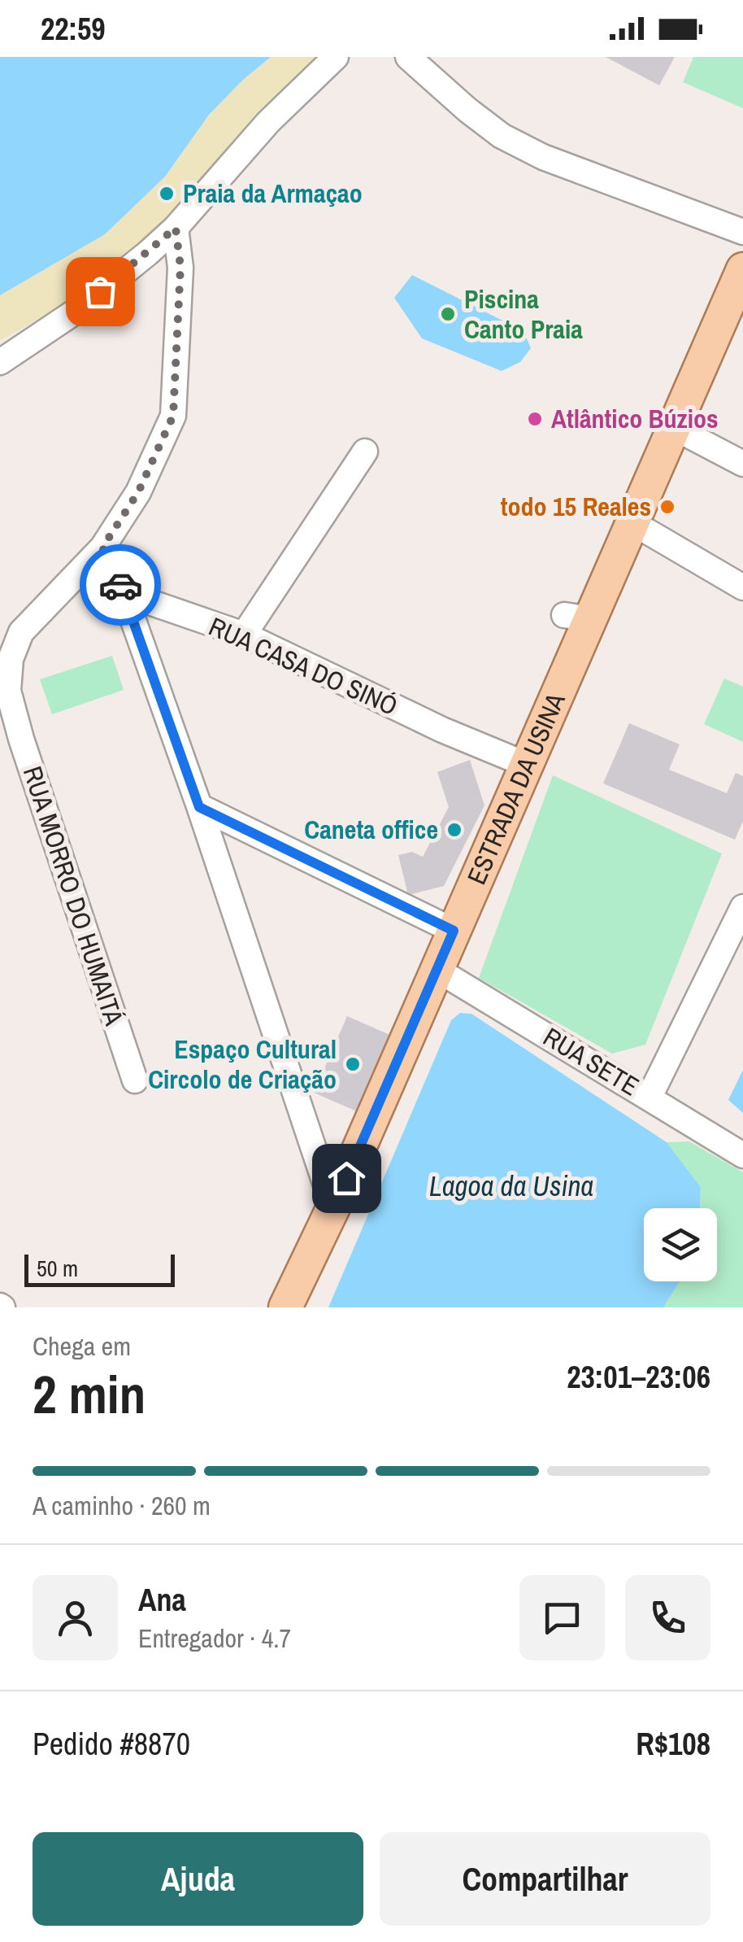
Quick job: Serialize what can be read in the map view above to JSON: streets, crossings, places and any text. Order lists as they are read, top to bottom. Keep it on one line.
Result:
{"streets":{"main road":["ESTRADA DA USINA"],"street":["RUA CASA DO SINÓ","RUA MORRO DO HUMAITÁ","RUA SETE"]},"crossings":[["RUA CASA DO SINÓ","ESTRADA DA USINA"],["ESTRADA DA USINA","RUA SETE"]],"water":["Lagoa da Usina"],"places":["Praia da Armaçao","Piscina Canto Praia","Atlântico Búzios","todo 15 Reales","Caneta office","Espaço Cultural Circolo de Criação"],"scale_bar":"50 m","page":{"status":"22:59","scale":"50 m","heading":["2 min","Chega em","23:01–23:06"],"panel":["Ana","Entregador · 4.7","Pedido #8870","R$108"],"bar":"A caminho · 260 m","buttons":["Ajuda","Compartilhar"]}}
